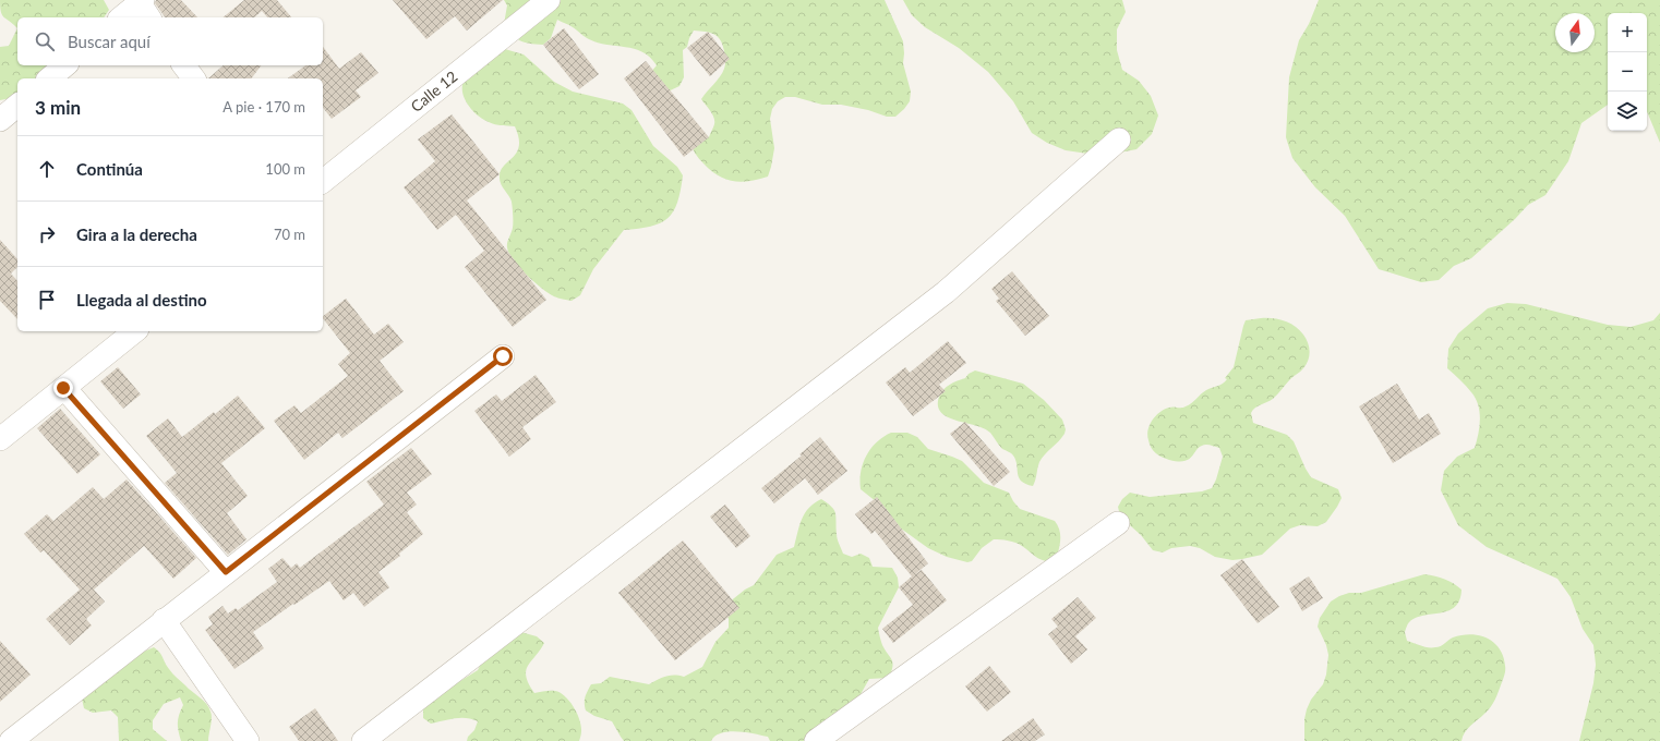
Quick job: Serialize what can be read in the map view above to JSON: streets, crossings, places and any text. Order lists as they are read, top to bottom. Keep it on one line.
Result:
{"streets":{"street":["Calle 12"]},"north":"top","page":{"map_buttons":["+","−"],"search":"Buscar aquí","heading":["3 min","A pie · 170 m"],"list":[["Continúa","100 m"],["Gira a la derecha","70 m"],"Llegada al destino"]}}
